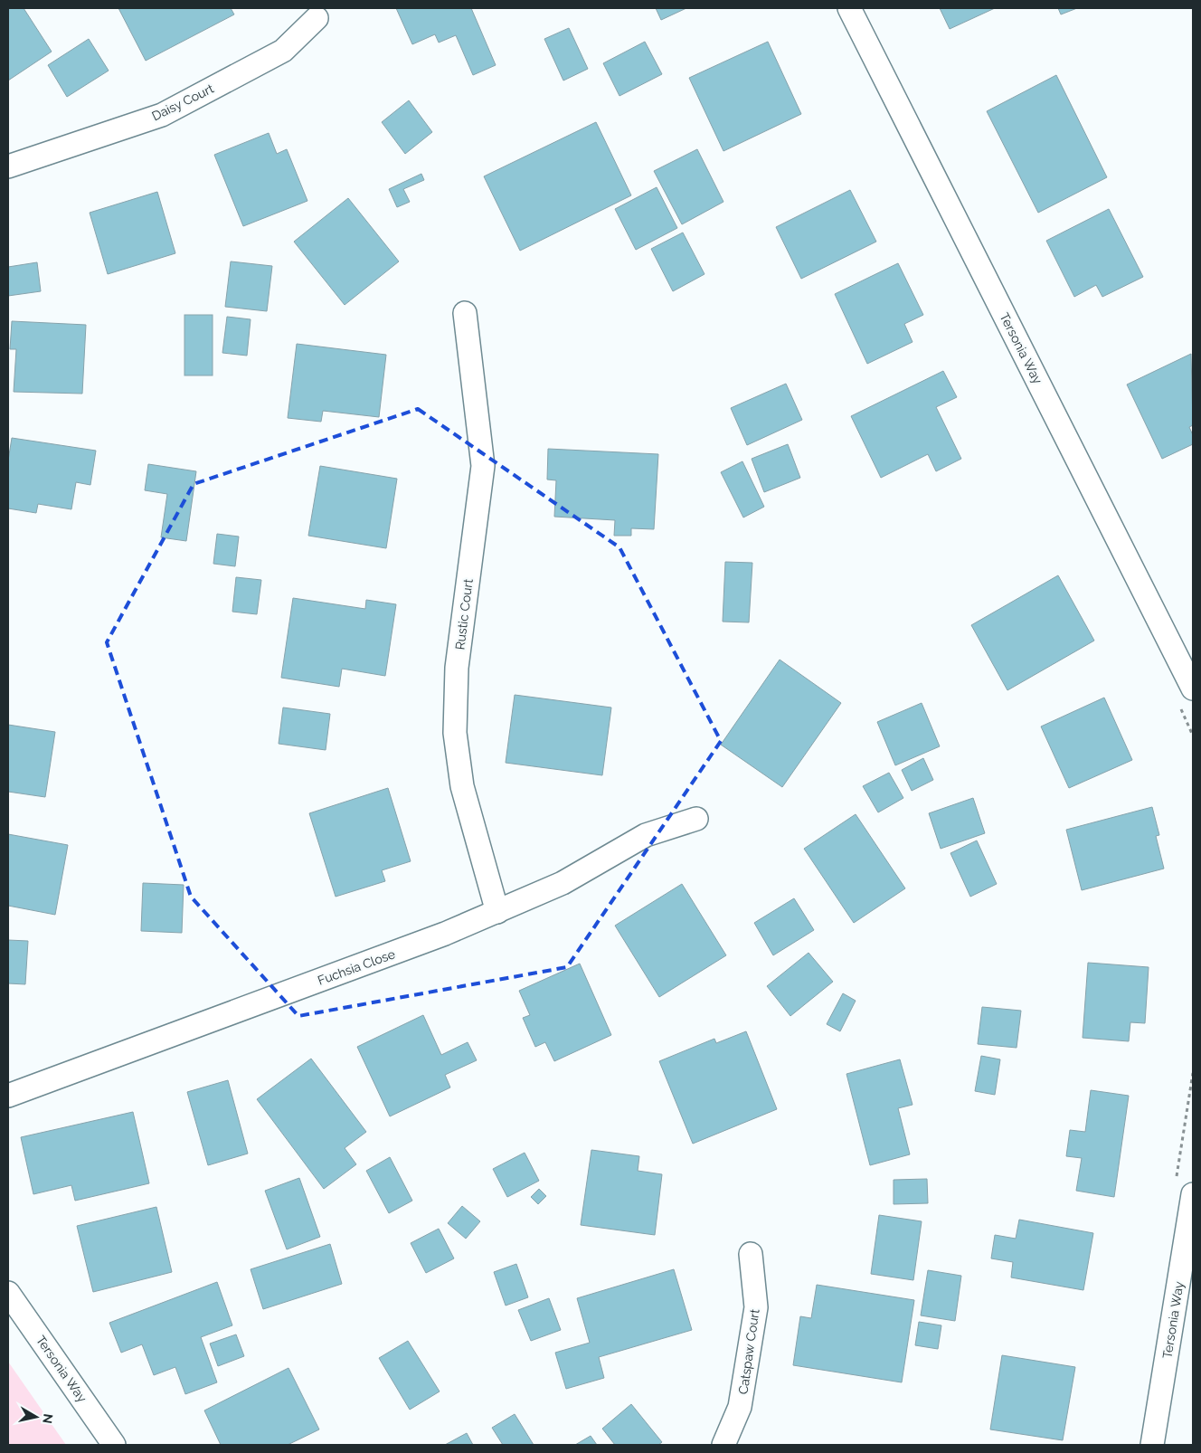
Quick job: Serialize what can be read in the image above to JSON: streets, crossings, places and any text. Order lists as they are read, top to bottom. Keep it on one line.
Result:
{"streets":{"street":["Daisy Court","Tersonia Way","Rustic Court","Fuchsia Close","Catspaw Court"]},"crossings":[["Rustic Court","Fuchsia Close"]],"north":"right"}
